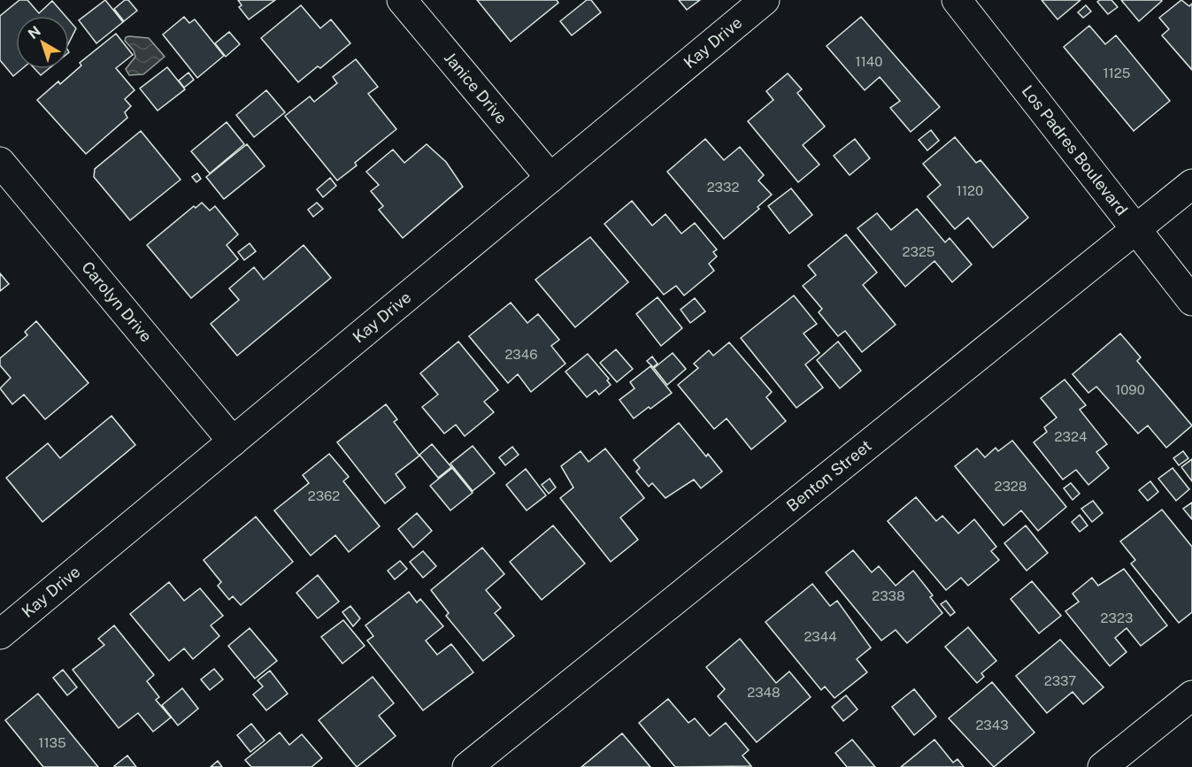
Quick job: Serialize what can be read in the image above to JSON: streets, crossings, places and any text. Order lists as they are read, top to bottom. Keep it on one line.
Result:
{"streets":{"street":["Kay Drive","Janice Drive","Los Padres Boulevard","Carolyn Drive","Benton Street"]},"crossings":[["Kay Drive","Janice Drive"],["Kay Drive","Carolyn Drive"],["Los Padres Boulevard","Benton Street"]],"house_numbers":["1140","1125","2332","1120","2325","2346","1090","2324","2328","2362","2338","2323","2344","2337","2348","2343","1135"],"north":"top left"}
